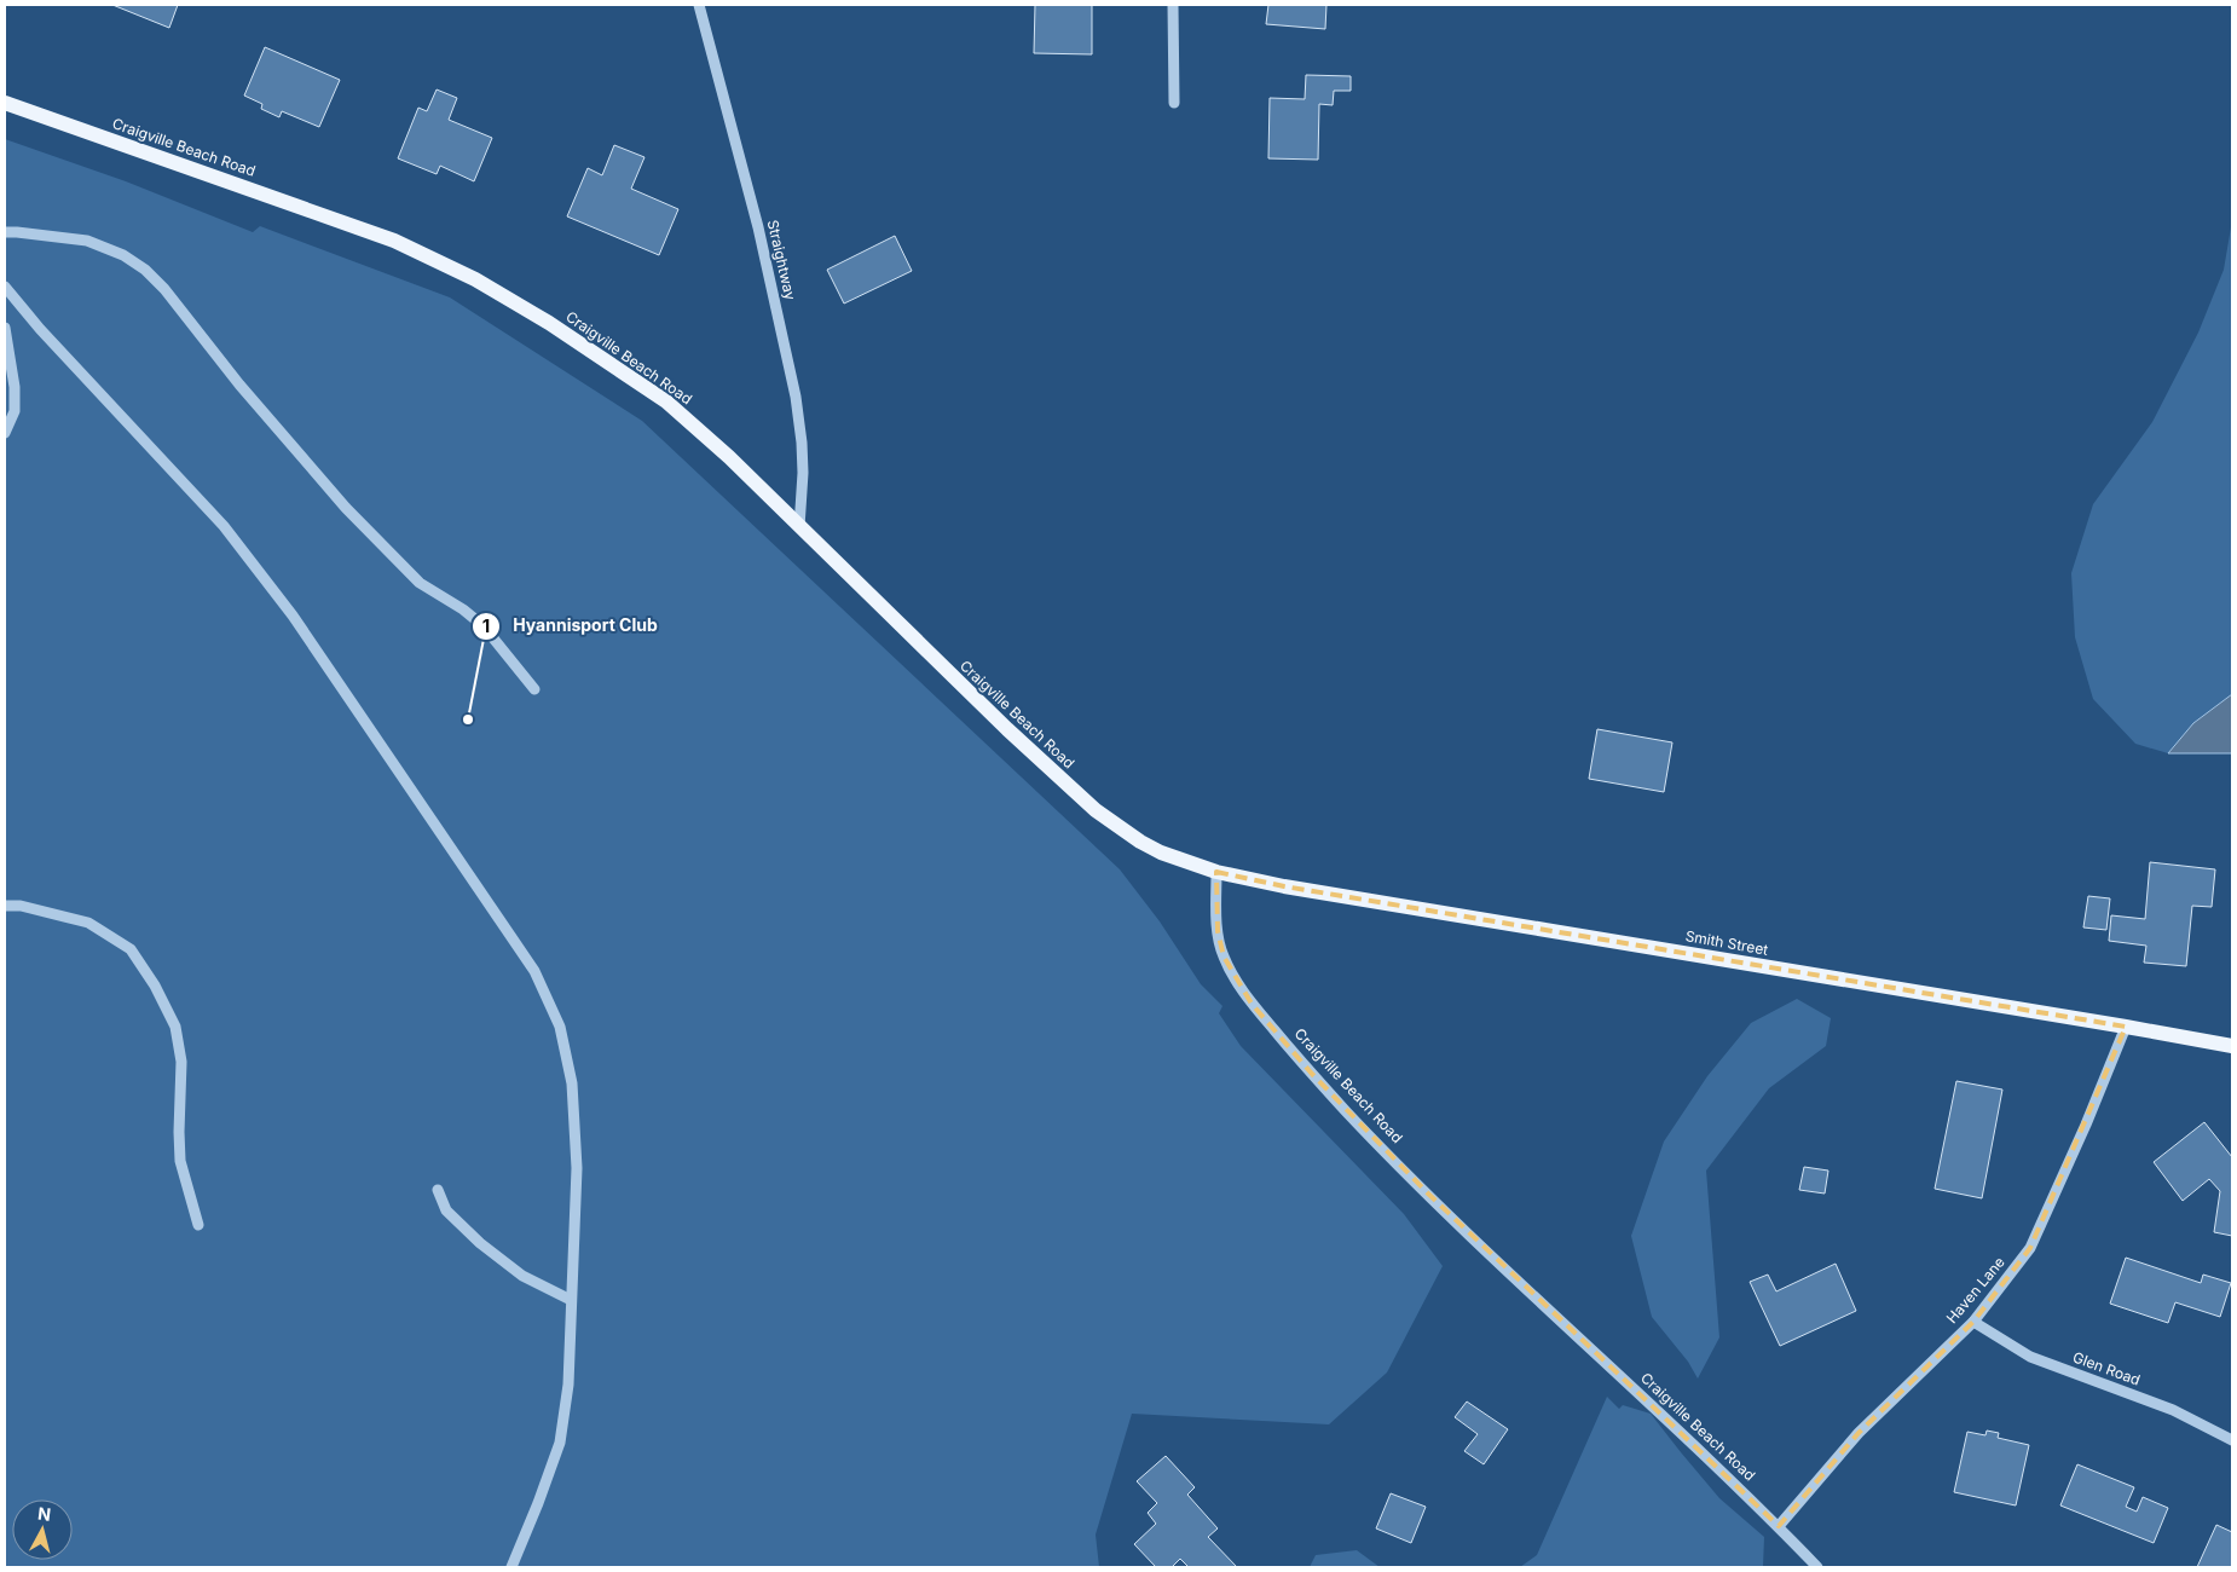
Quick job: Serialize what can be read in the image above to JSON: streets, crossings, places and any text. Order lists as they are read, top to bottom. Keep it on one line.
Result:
{"streets":{"main road":["Craigville Beach Road","Smith Street"],"street":["Straightway","Haven Lane","Glen Road"]},"crossings":[["Craigville Beach Road","Straightway"],["Craigville Beach Road","Smith Street"],["Craigville Beach Road","Haven Lane"],["Smith Street","Haven Lane"],["Haven Lane","Glen Road"]],"places":["Hyannisport Club"],"north":"top"}
